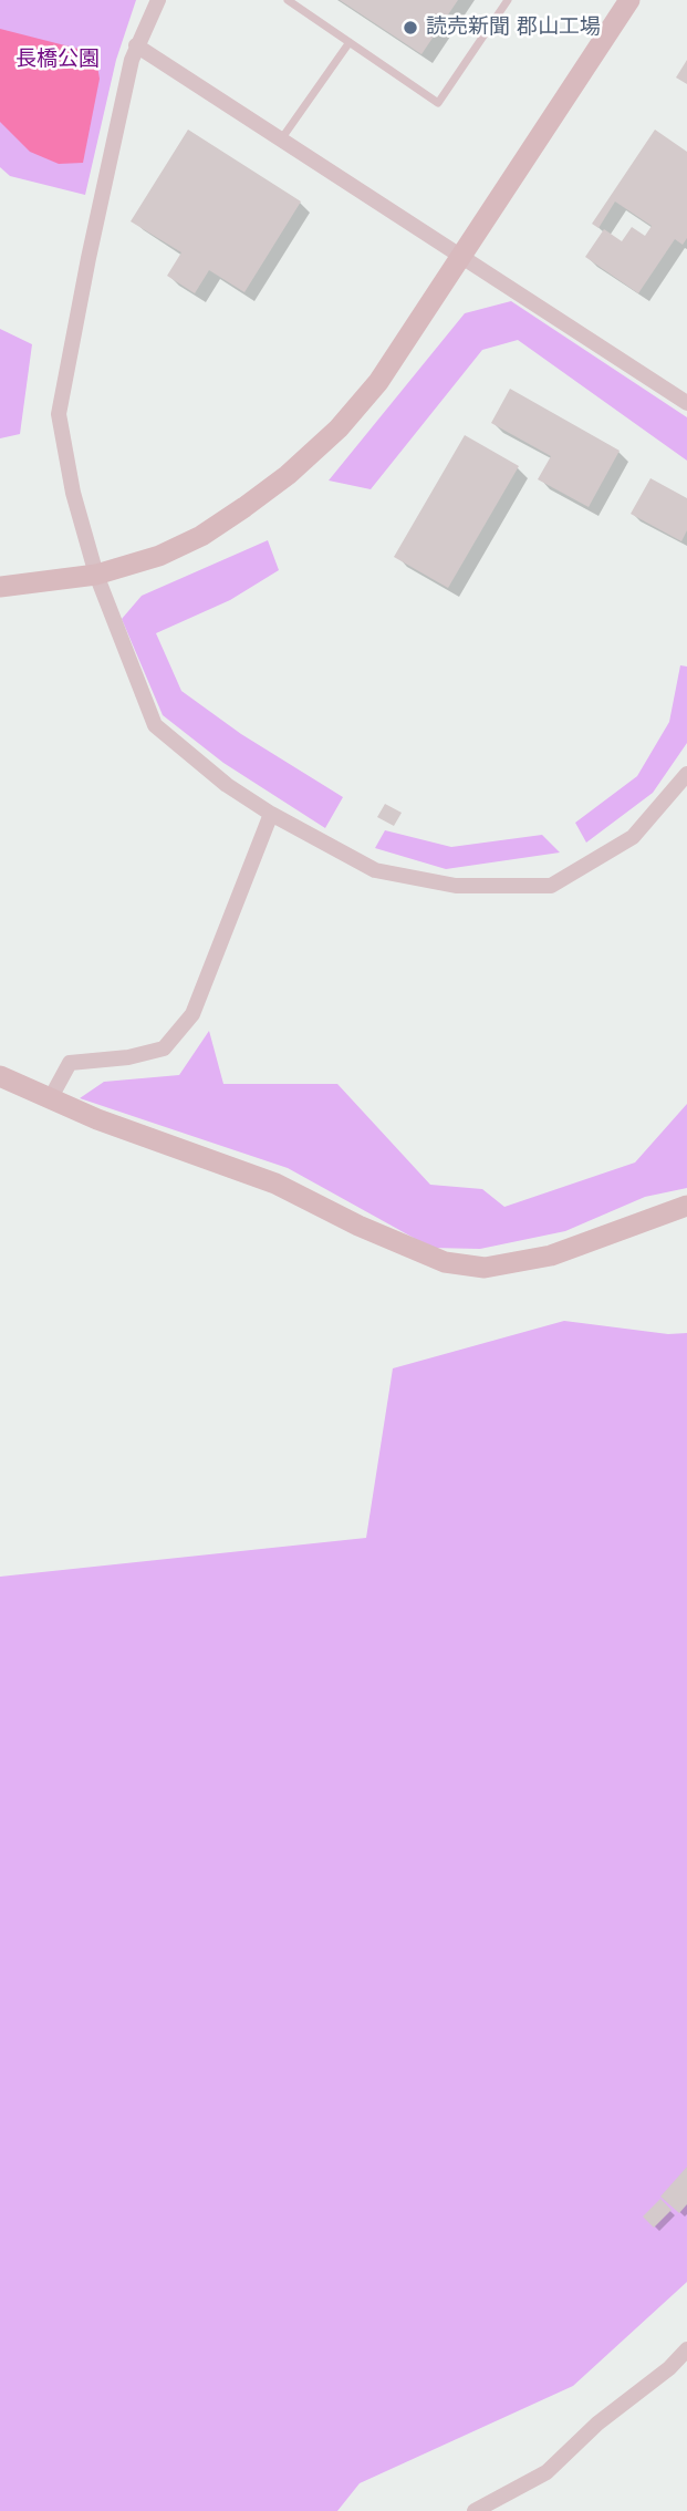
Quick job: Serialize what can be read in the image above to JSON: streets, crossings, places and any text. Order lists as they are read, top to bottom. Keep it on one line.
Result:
{"parks":["長橋公園"],"places":["読売新聞 郡山工場"]}
